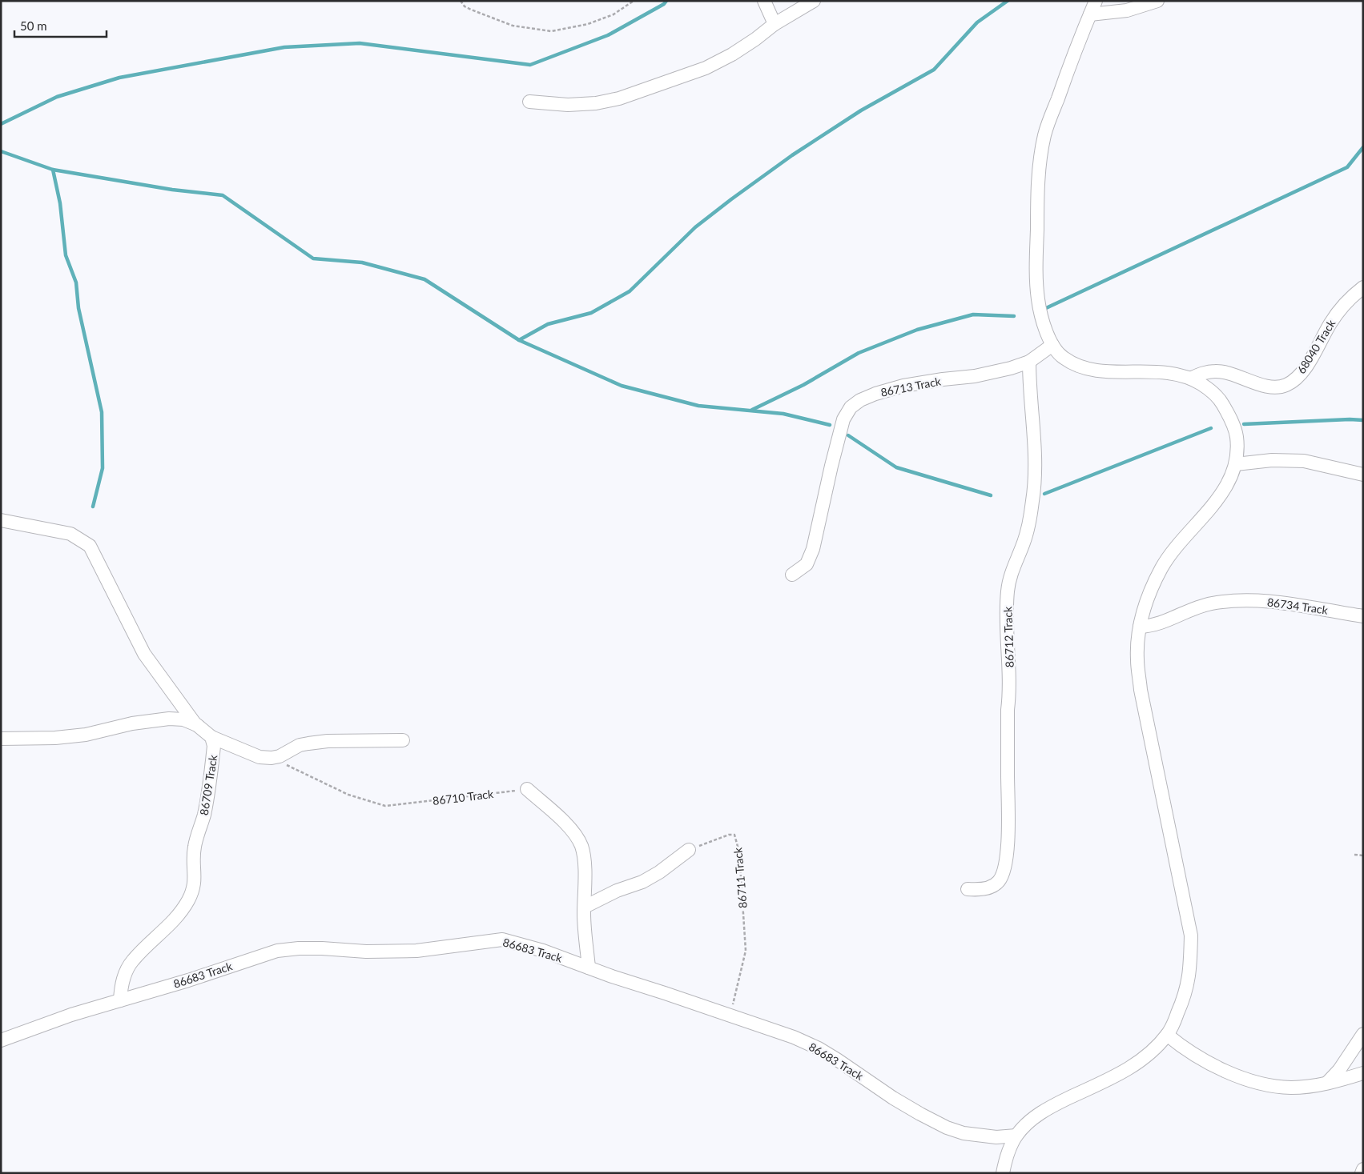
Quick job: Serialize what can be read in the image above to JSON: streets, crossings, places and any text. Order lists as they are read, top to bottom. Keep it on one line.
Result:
{"streets":{"street":["68040 Track","86713 Track","86734 Track","86712 Track","86709 Track","86683 Track"],"path":["86710 Track","86711 Track"]},"crossings":[["86713 Track","86712 Track"],["86709 Track","86683 Track"],["86711 Track","86683 Track"]],"scale_bar":"50 m"}
